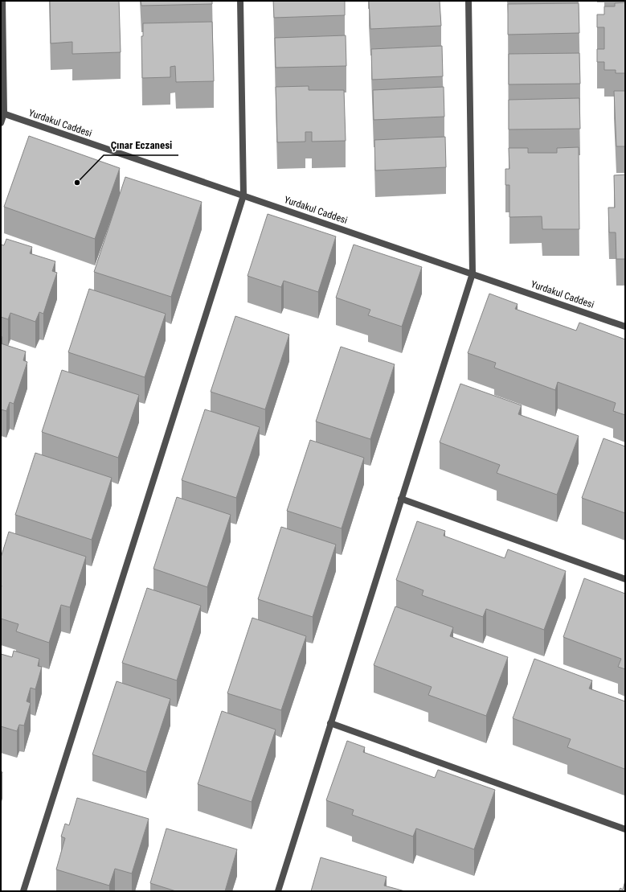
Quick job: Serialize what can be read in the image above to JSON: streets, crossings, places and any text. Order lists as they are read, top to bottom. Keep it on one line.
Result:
{"streets":{"street":["Yurdakul Caddesi"]},"places":["Çınar Eczanesi"]}
